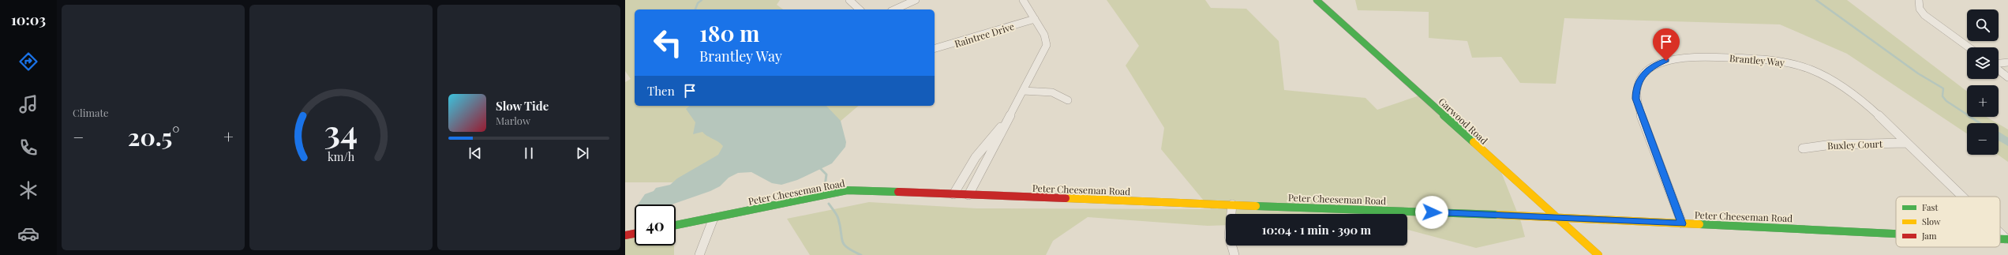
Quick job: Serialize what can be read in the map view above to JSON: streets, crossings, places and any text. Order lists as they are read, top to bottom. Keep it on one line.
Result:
{"streets":{"street":["Raintree Drive","Brantley Way","Garwood Road","Buxley Court","Peter Cheeseman Road"]},"crossings":[["Brantley Way","Buxley Court"],["Brantley Way","Peter Cheeseman Road"],["Garwood Road","Peter Cheeseman Road"]],"legend":["Fast","Slow","Jam"],"page":{"tabs":"10:03","tile":"Climate","map_buttons":["+","−"],"turn":["180 m","Brantley Way"],"then":"Then","song":["Slow Tide","Marlow"],"heat":["−","20.5°","+"],"limit":"40","trip":"10:04 · 1 min · 390 m","gauge":["34","km/h"]}}
